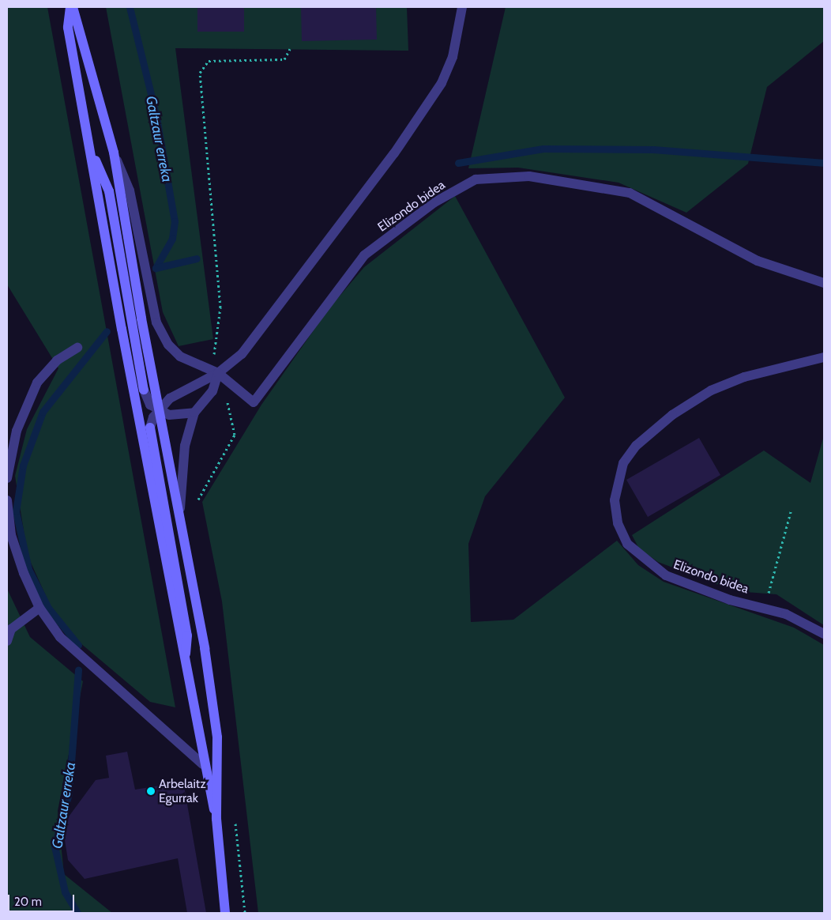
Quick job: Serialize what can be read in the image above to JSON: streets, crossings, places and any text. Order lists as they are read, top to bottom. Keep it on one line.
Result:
{"streets":{"street":["Elizondo bidea"]},"water":["Galtzaur erreka"],"places":["Arbelaitz Egurrak"],"scale_bar":"20 m"}
